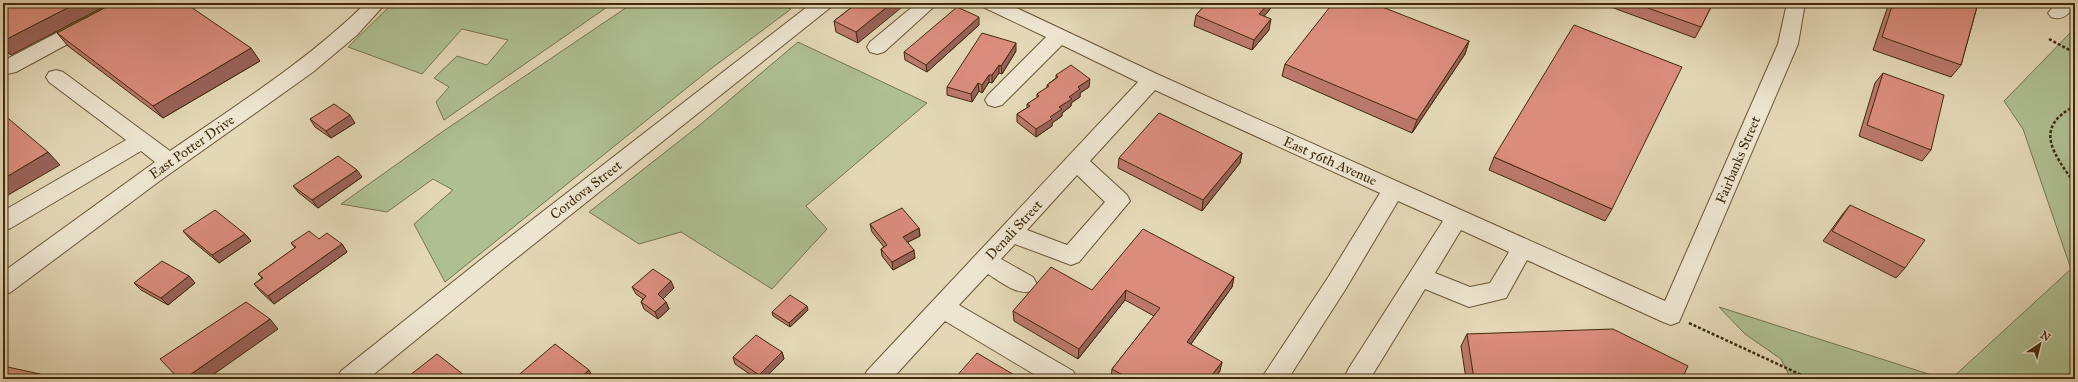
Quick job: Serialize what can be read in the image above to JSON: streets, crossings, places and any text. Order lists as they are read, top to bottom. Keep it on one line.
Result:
{"streets":{"street":["East Potter Drive","Fairbanks Street","East 56th Avenue","Cordova Street","Denali Street"]},"crossings":[["Fairbanks Street","East 56th Avenue"],["East 56th Avenue","Denali Street"]],"north":"top right"}
